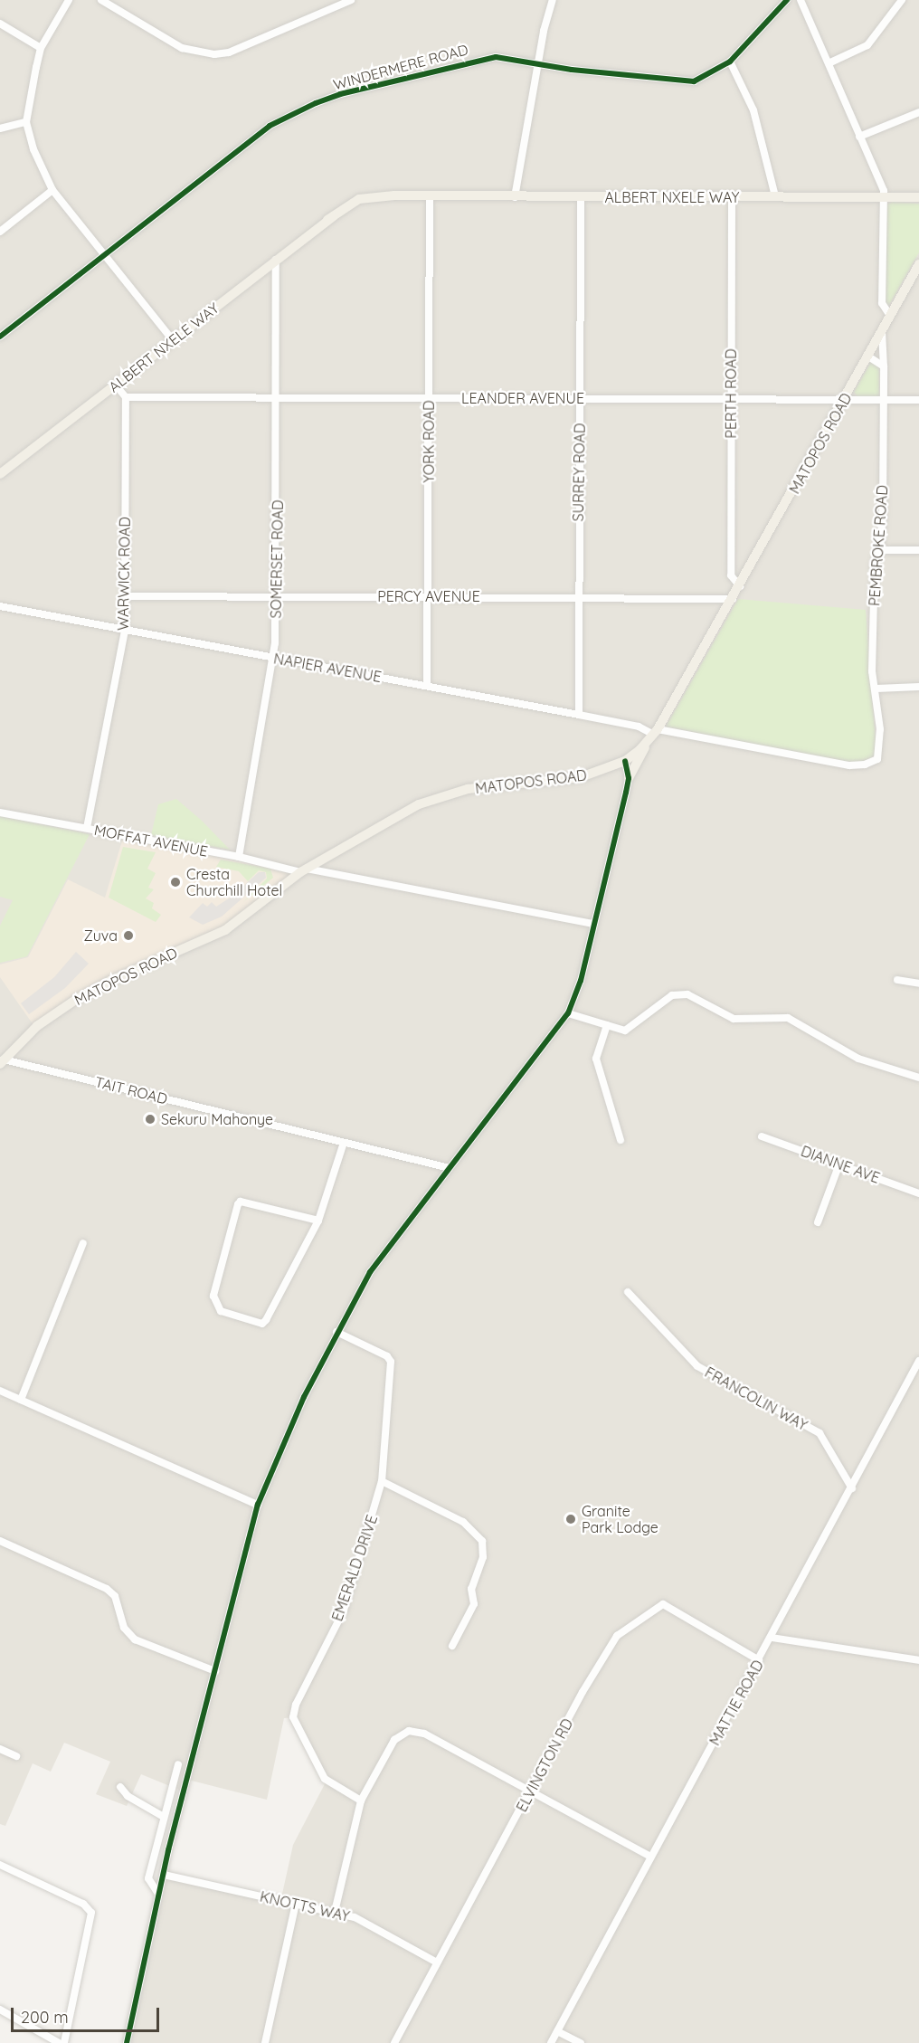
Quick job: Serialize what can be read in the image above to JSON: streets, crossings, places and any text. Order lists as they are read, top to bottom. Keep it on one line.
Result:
{"streets":{"main road":["ALBERT NXELE WAY","MATOPOS ROAD"],"street":["WINDERMERE ROAD","PERTH ROAD","LEANDER AVENUE","YORK ROAD","SURREY ROAD","PEMBROKE ROAD","SOMERSET ROAD","WARWICK ROAD","PERCY AVENUE","NAPIER AVENUE","MOFFAT AVENUE","TAIT ROAD","DIANNE AVE","FRANCOLIN WAY","EMERALD DRIVE","MATTIE ROAD","ELVINGTON RD","KNOTTS WAY"]},"crossings":[["ALBERT NXELE WAY","PERTH ROAD"],["ALBERT NXELE WAY","YORK ROAD"],["ALBERT NXELE WAY","SURREY ROAD"],["ALBERT NXELE WAY","SOMERSET ROAD"],["PERTH ROAD","LEANDER AVENUE"],["PERTH ROAD","MATOPOS ROAD"],["LEANDER AVENUE","YORK ROAD"],["LEANDER AVENUE","MATOPOS ROAD"],["LEANDER AVENUE","SURREY ROAD"],["LEANDER AVENUE","PEMBROKE ROAD"],["LEANDER AVENUE","SOMERSET ROAD"],["LEANDER AVENUE","WARWICK ROAD"],["YORK ROAD","PERCY AVENUE"],["YORK ROAD","NAPIER AVENUE"],["MATOPOS ROAD","PEMBROKE ROAD"],["MATOPOS ROAD","PERCY AVENUE"],["MATOPOS ROAD","NAPIER AVENUE"],["MATOPOS ROAD","MOFFAT AVENUE"],["MATOPOS ROAD","TAIT ROAD"],["SURREY ROAD","PERCY AVENUE"],["SURREY ROAD","NAPIER AVENUE"],["PEMBROKE ROAD","NAPIER AVENUE"],["SOMERSET ROAD","PERCY AVENUE"],["SOMERSET ROAD","NAPIER AVENUE"],["SOMERSET ROAD","MOFFAT AVENUE"],["WARWICK ROAD","PERCY AVENUE"],["WARWICK ROAD","NAPIER AVENUE"],["WARWICK ROAD","MOFFAT AVENUE"],["FRANCOLIN WAY","MATTIE ROAD"],["MATTIE ROAD","ELVINGTON RD"],["ELVINGTON RD","KNOTTS WAY"]],"places":["Cresta Churchill Hotel","Zuva","Sekuru Mahonye","Granite Park Lodge"],"scale_bar":"200 m"}
